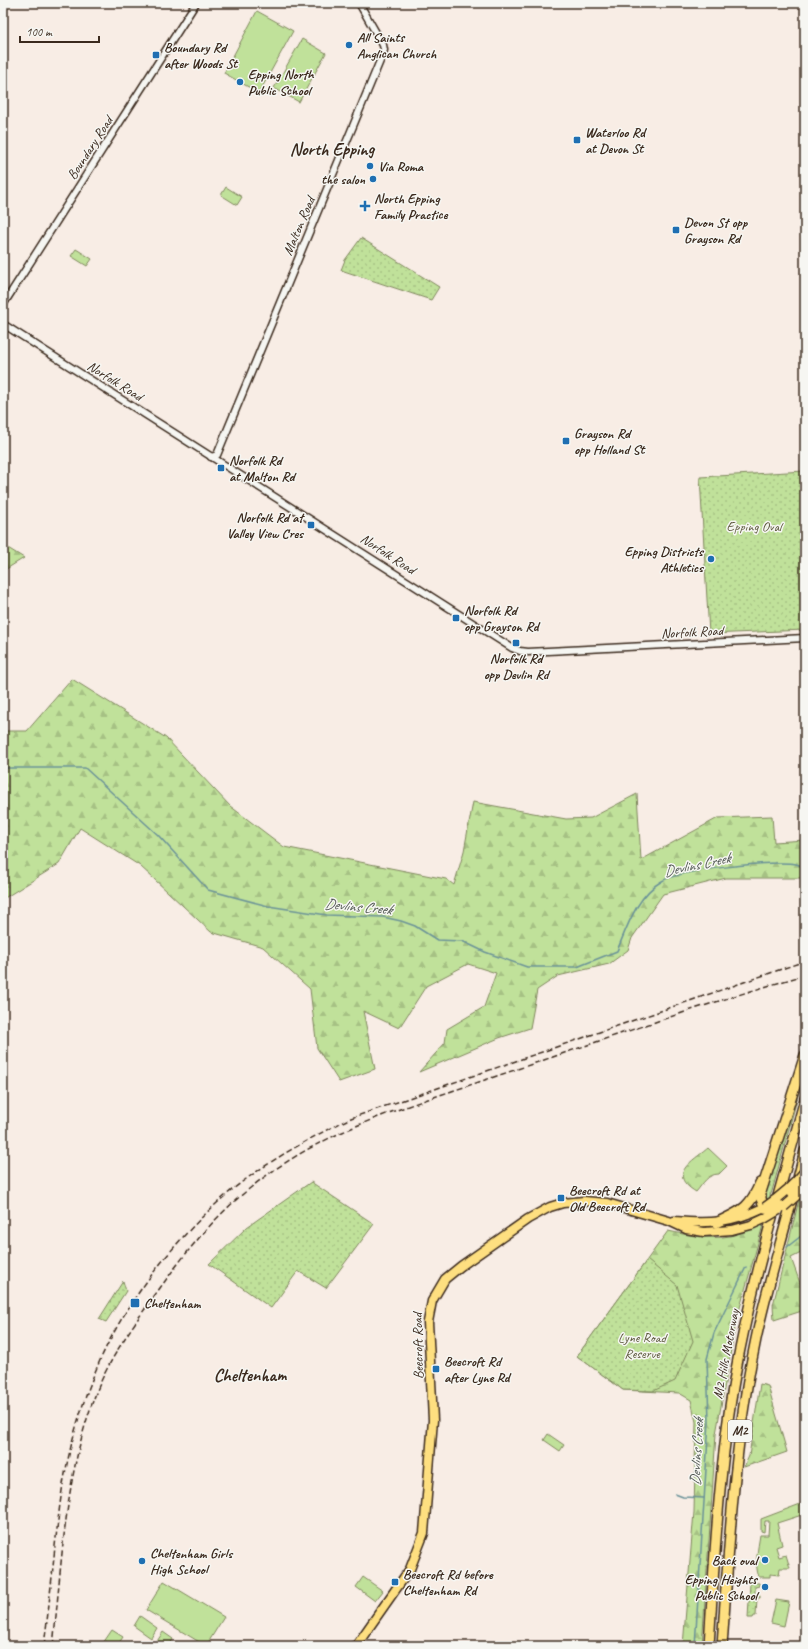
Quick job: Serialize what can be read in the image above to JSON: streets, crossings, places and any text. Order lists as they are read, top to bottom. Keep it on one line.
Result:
{"streets":{"highway":["M2 Hills Motorway","M2"],"main road":["Beecroft Road"],"street":["Boundary Road","Malton Road","Norfolk Road"]},"crossings":[["Malton Road","Norfolk Road"]],"districts":["North Epping","Cheltenham"],"water":["Devlins Creek"],"parks":["Epping Oval","Lyne Road Reserve"],"places":{"other":["All Saints Anglican Church","Epping North Public School","Via Roma","the salon","Epping Districts Athletics","Back oval","Cheltenham Girls High School","Epping Heights Public School"],"transit":["Boundary Rd after Woods St","Waterloo Rd at Devon St","Devon St opp Grayson Rd","Grayson Rd opp Holland St","Norfolk Rd at Malton Rd","Norfolk Rd at Valley View Cres","Norfolk Rd opp Grayson Rd","Norfolk Rd opp Devlin Rd","Beecroft Rd at Old Beecroft Rd","Cheltenham","Beecroft Rd after Lyne Rd","Beecroft Rd before Cheltenham Rd"],"health":["North Epping Family Practice"]},"scale_bar":"100 m"}
